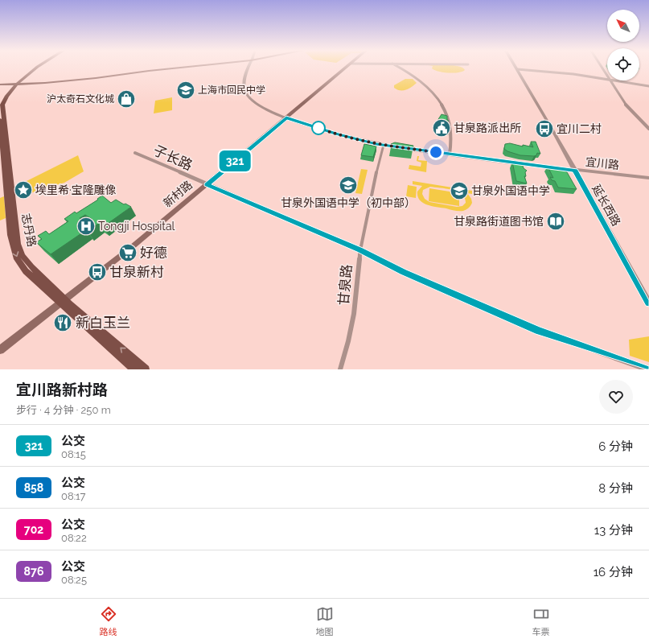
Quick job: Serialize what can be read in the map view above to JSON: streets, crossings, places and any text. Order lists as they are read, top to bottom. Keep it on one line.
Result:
{"streets":{"main road":["新村路","志丹路"],"street":["子长路","宜川路","延长西路","甘泉路"]},"crossings":[["子长路","新村路"],["子长路","甘泉路"],["宜川路","新村路"],["宜川路","延长西路"],["宜川路","甘泉路"],["新村路","志丹路"]],"places":{"school or university":["上海市回民中学","甘泉外国语中学（初中部）","甘泉外国语中学"],"shop":["沪太奇石文化城"],"public building":["甘泉路派出所"],"bus stop":["宜川二村","甘泉新村"],"place":["埃里希·宝隆雕像"],"library":["甘泉路街道图书馆"],"hospital":["Tongji Hospital"],"supermarket":["好德"],"restaurant":["新白玉兰"]},"lines":["bus line 321"],"north":"top left","page":{"on_map":"321","heading":["宜川路新村路","步行 · 4 分钟 · 250 m"],"list":[{"mark":"321","name":"公交","note":"08:15","value":"6 分钟"},{"mark":"858","name":"公交","note":"08:17","value":"8 分钟"},{"mark":"702","name":"公交","note":"08:22","value":"13 分钟"},{"mark":"876","name":"公交","note":"08:25","value":"16 分钟"}],"tabs":["路线","地图","车票"]}}
